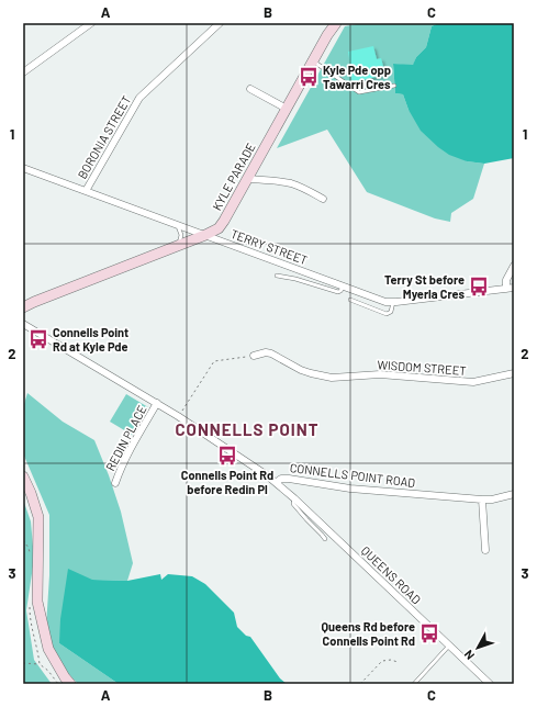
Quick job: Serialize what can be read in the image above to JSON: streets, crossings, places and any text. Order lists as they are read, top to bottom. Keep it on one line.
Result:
{"streets":{"street":["BORONIA STREET","KYLE PARADE","TERRY STREET","WISDOM STREET","REDIN PLACE","CONNELLS POINT ROAD","QUEENS ROAD"]},"crossings":[["BORONIA STREET","TERRY STREET"],["KYLE PARADE","TERRY STREET"],["REDIN PLACE","CONNELLS POINT ROAD"],["CONNELLS POINT ROAD","QUEENS ROAD"]],"districts":["CONNELLS POINT"],"places":{"bus stop":["Kyle Pde opp Tawarri Cres","Terry St before Myerla Cres","Connells Point Rd at Kyle Pde","Connells Point Rd before Redin Pl","Queens Rd before Connells Point Rd"]},"north":"bottom left","grid":{"columns":["A","B","C"],"rows":["1","2","3"]}}
